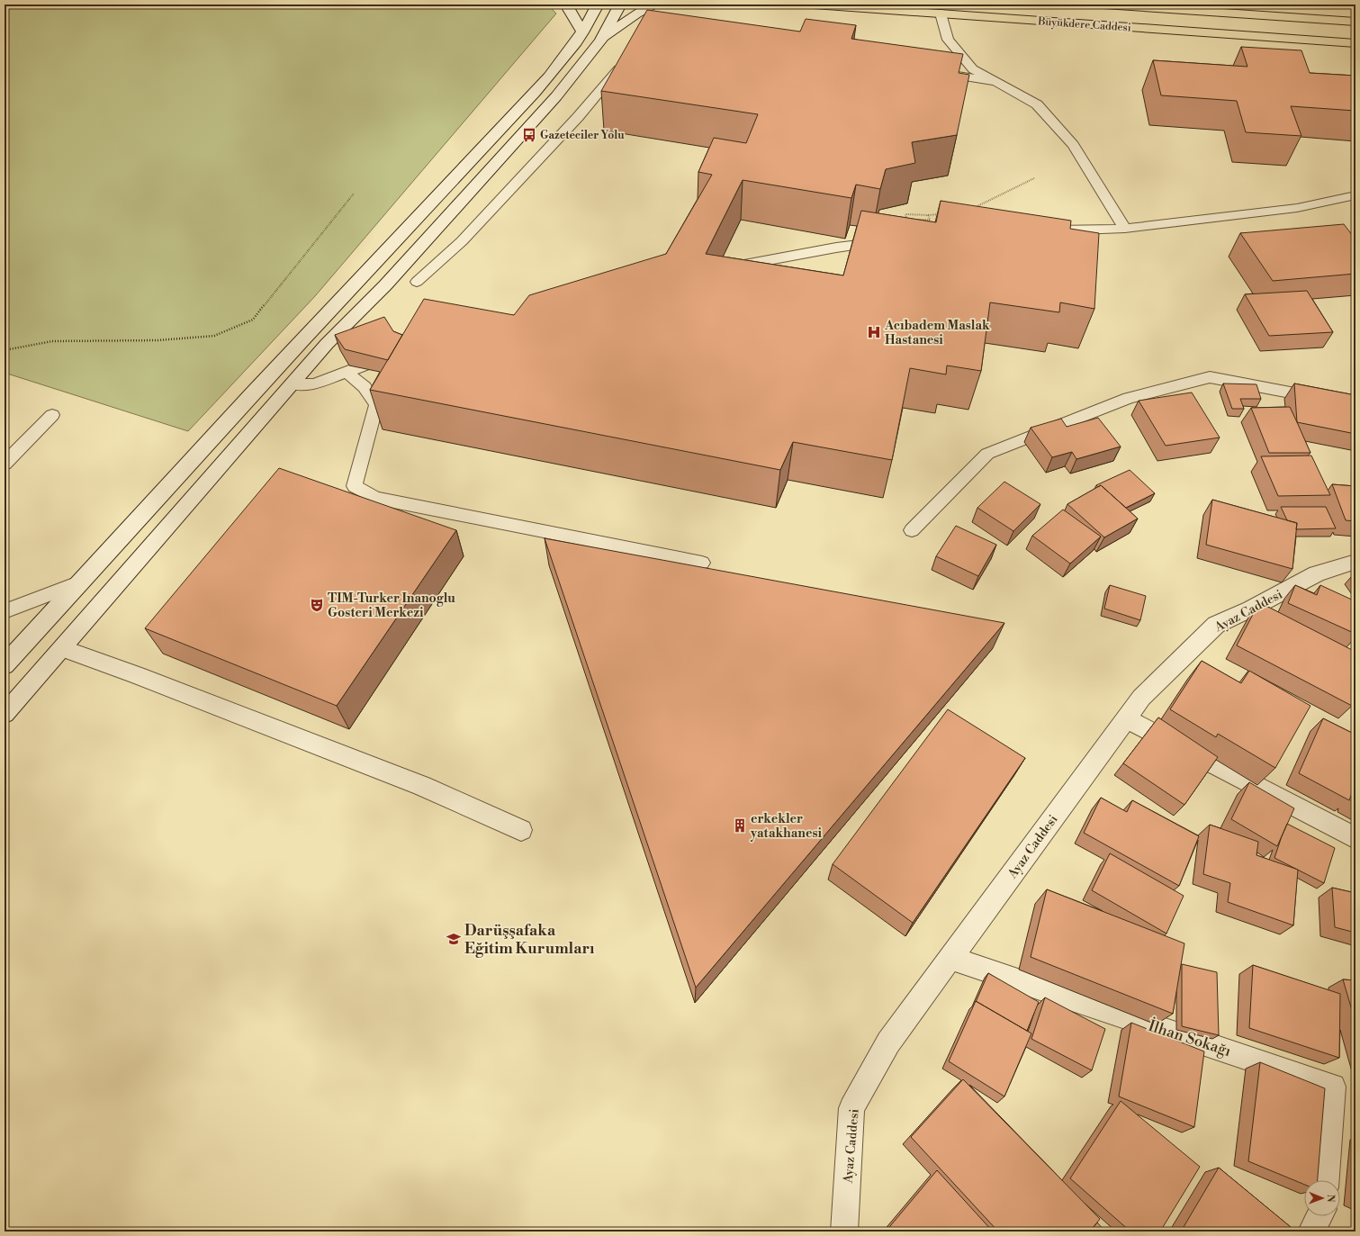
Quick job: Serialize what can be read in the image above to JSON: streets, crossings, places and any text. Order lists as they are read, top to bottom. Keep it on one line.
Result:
{"streets":{"main road":["Büyükdere Caddesi","Ayaz Caddesi","İlhan Sokağı"]},"crossings":[["Ayaz Caddesi","İlhan Sokağı"]],"places":{"bus stop":["Gazeteciler Yolu"],"hospital":["Acıbadem Maslak Hastanesi"],"theatre":["TIM-Turker Inanoglu Gosteri Merkezi"],"building":["erkekler yatakhanesi"],"school or university":["Darüşşafaka Eğitim Kurumları"]},"north":"right"}
